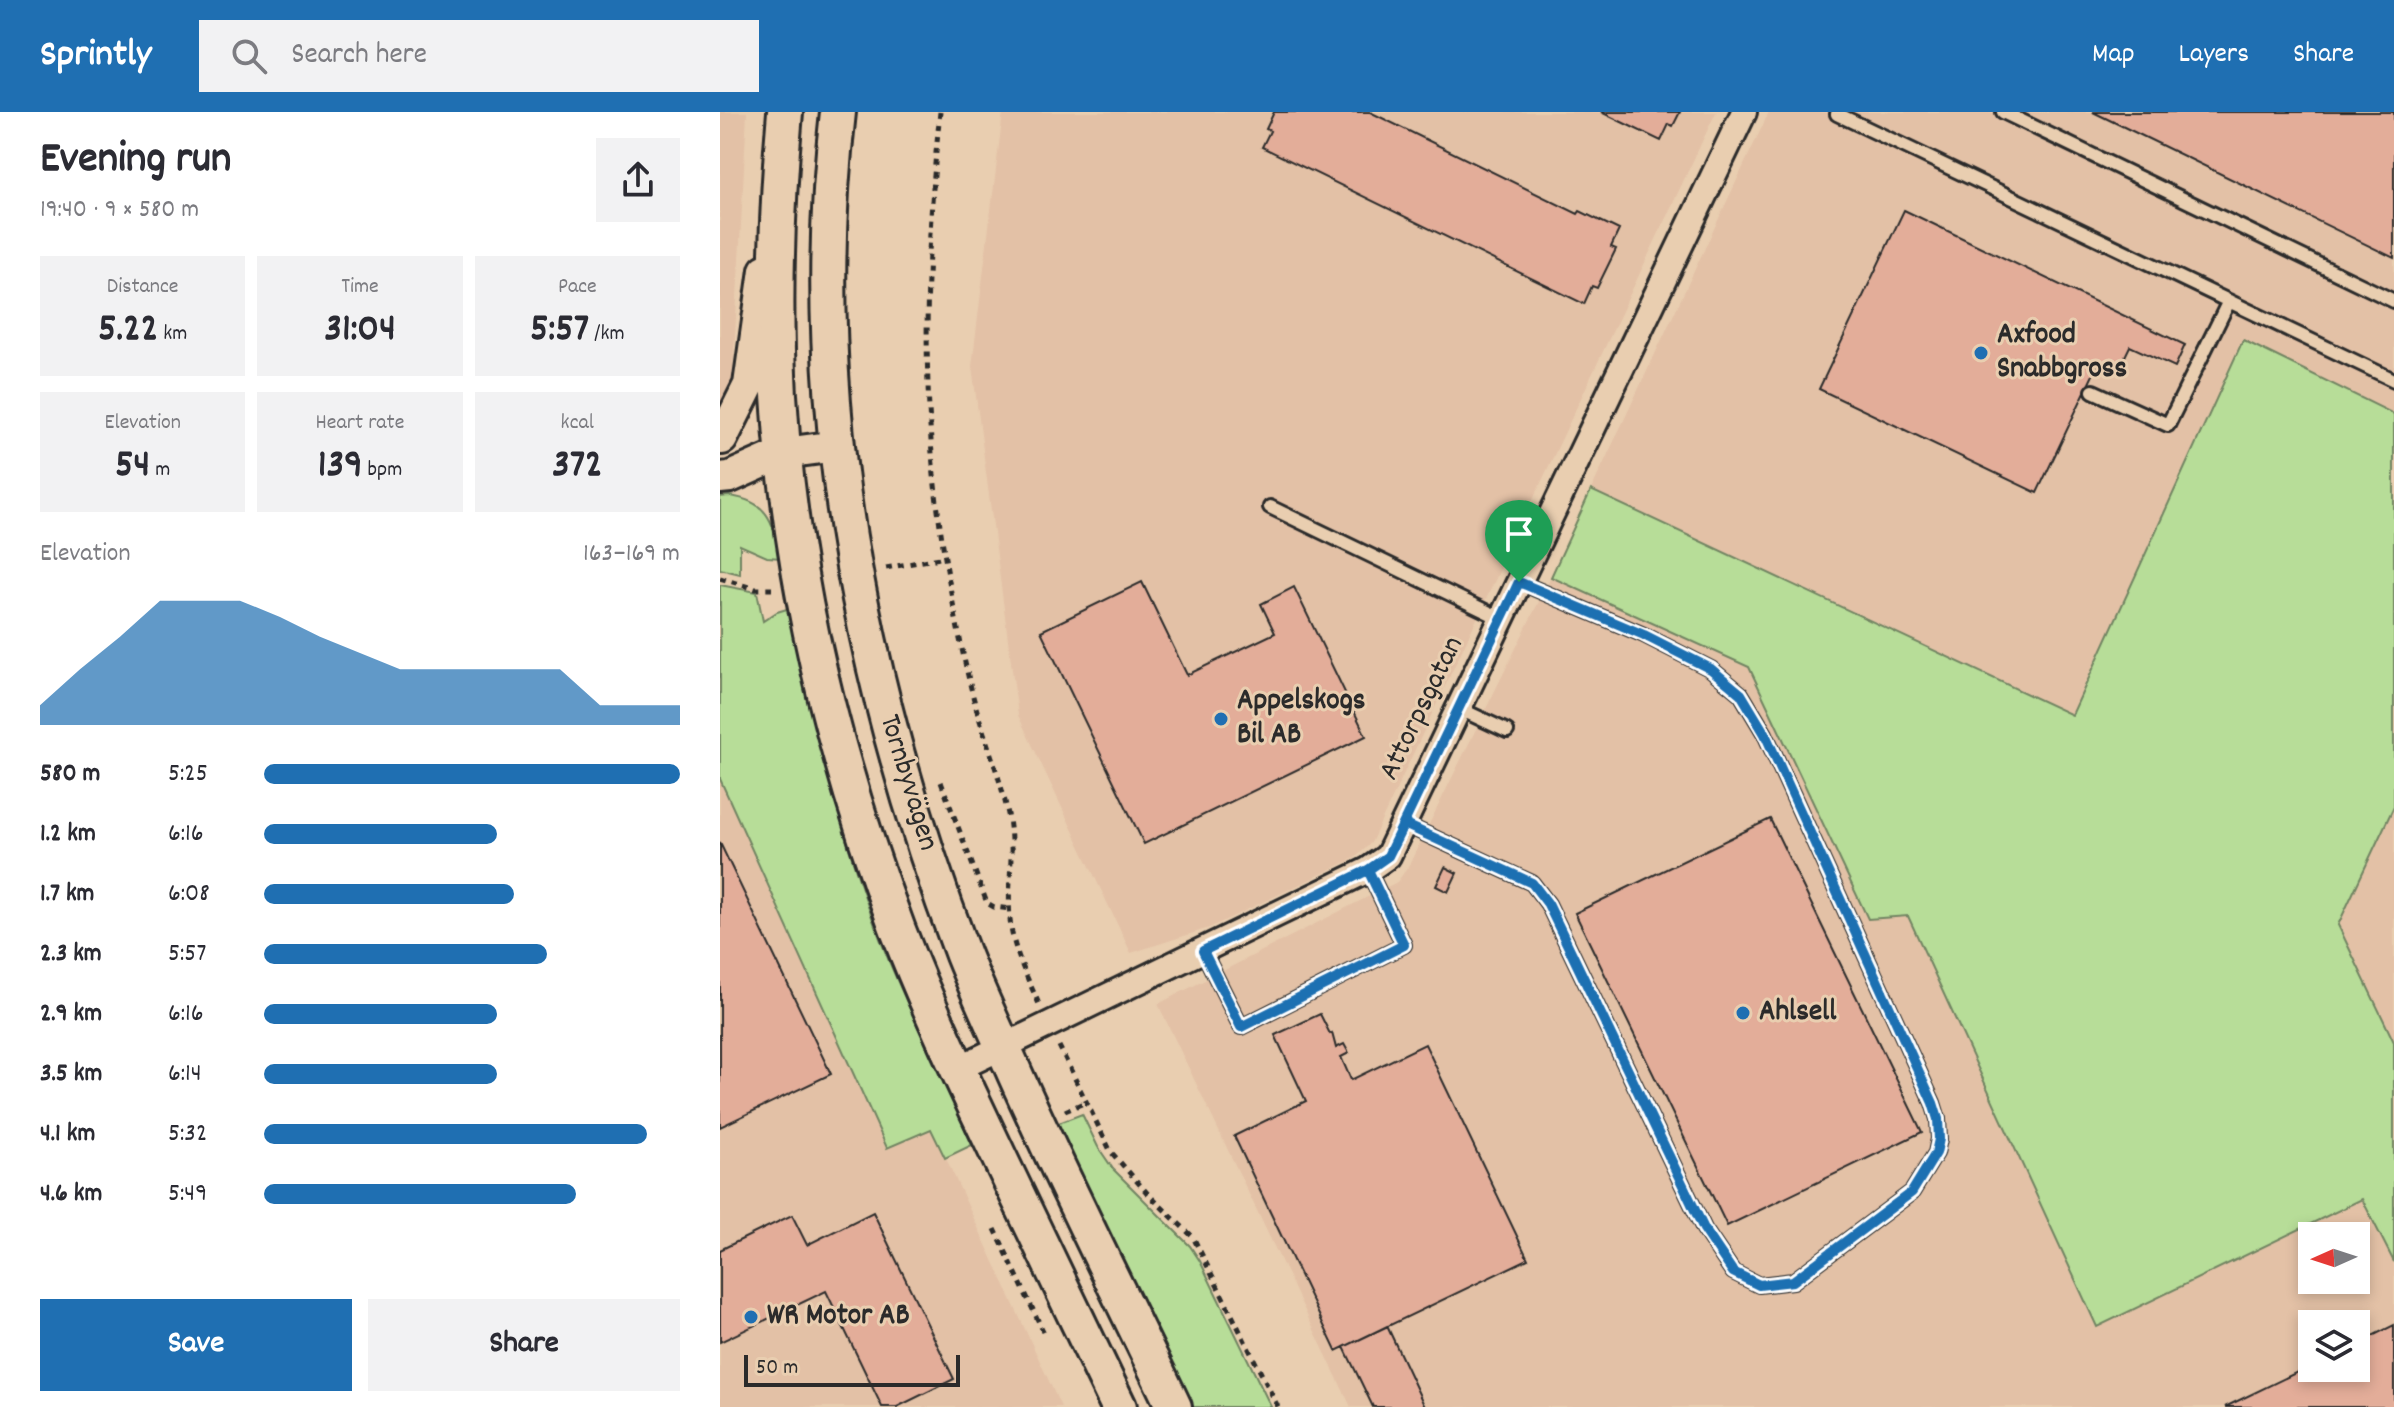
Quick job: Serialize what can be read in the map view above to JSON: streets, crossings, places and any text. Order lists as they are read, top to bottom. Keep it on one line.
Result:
{"streets":{"main road":["Tornbyvägen"],"street":["Attorpsgatan"]},"crossings":[["Attorpsgatan","Tornbyvägen"]],"places":["Axfood Snabbgross","Appelskogs Bil AB","Ahlsell","WR Motor AB"],"scale_bar":"50 m","north":"left","page":{"header":"Sprintly","search":"Search here","nav":["Map","Layers","Share"],"heading":["Evening run","19:40 · 9 × 580 m"],"stats":[["Distance","5.22 km"],["Time","31:04"],["Pace","5:57 /km"],["Elevation","54 m"],["Heart rate","139 bpm"],["kcal","372"]],"chart":["Elevation","163–169 m"],"list":[{"name":"580 m","note":"5:25"},{"name":"1.2 km","note":"6:16"},{"name":"1.7 km","note":"6:08"},{"name":"2.3 km","note":"5:57"},{"name":"2.9 km","note":"6:16"},{"name":"3.5 km","note":"6:14"},{"name":"4.1 km","note":"5:32"},{"name":"4.6 km","note":"5:49"}],"buttons":["Save","Share"],"scale":"50 m"}}
